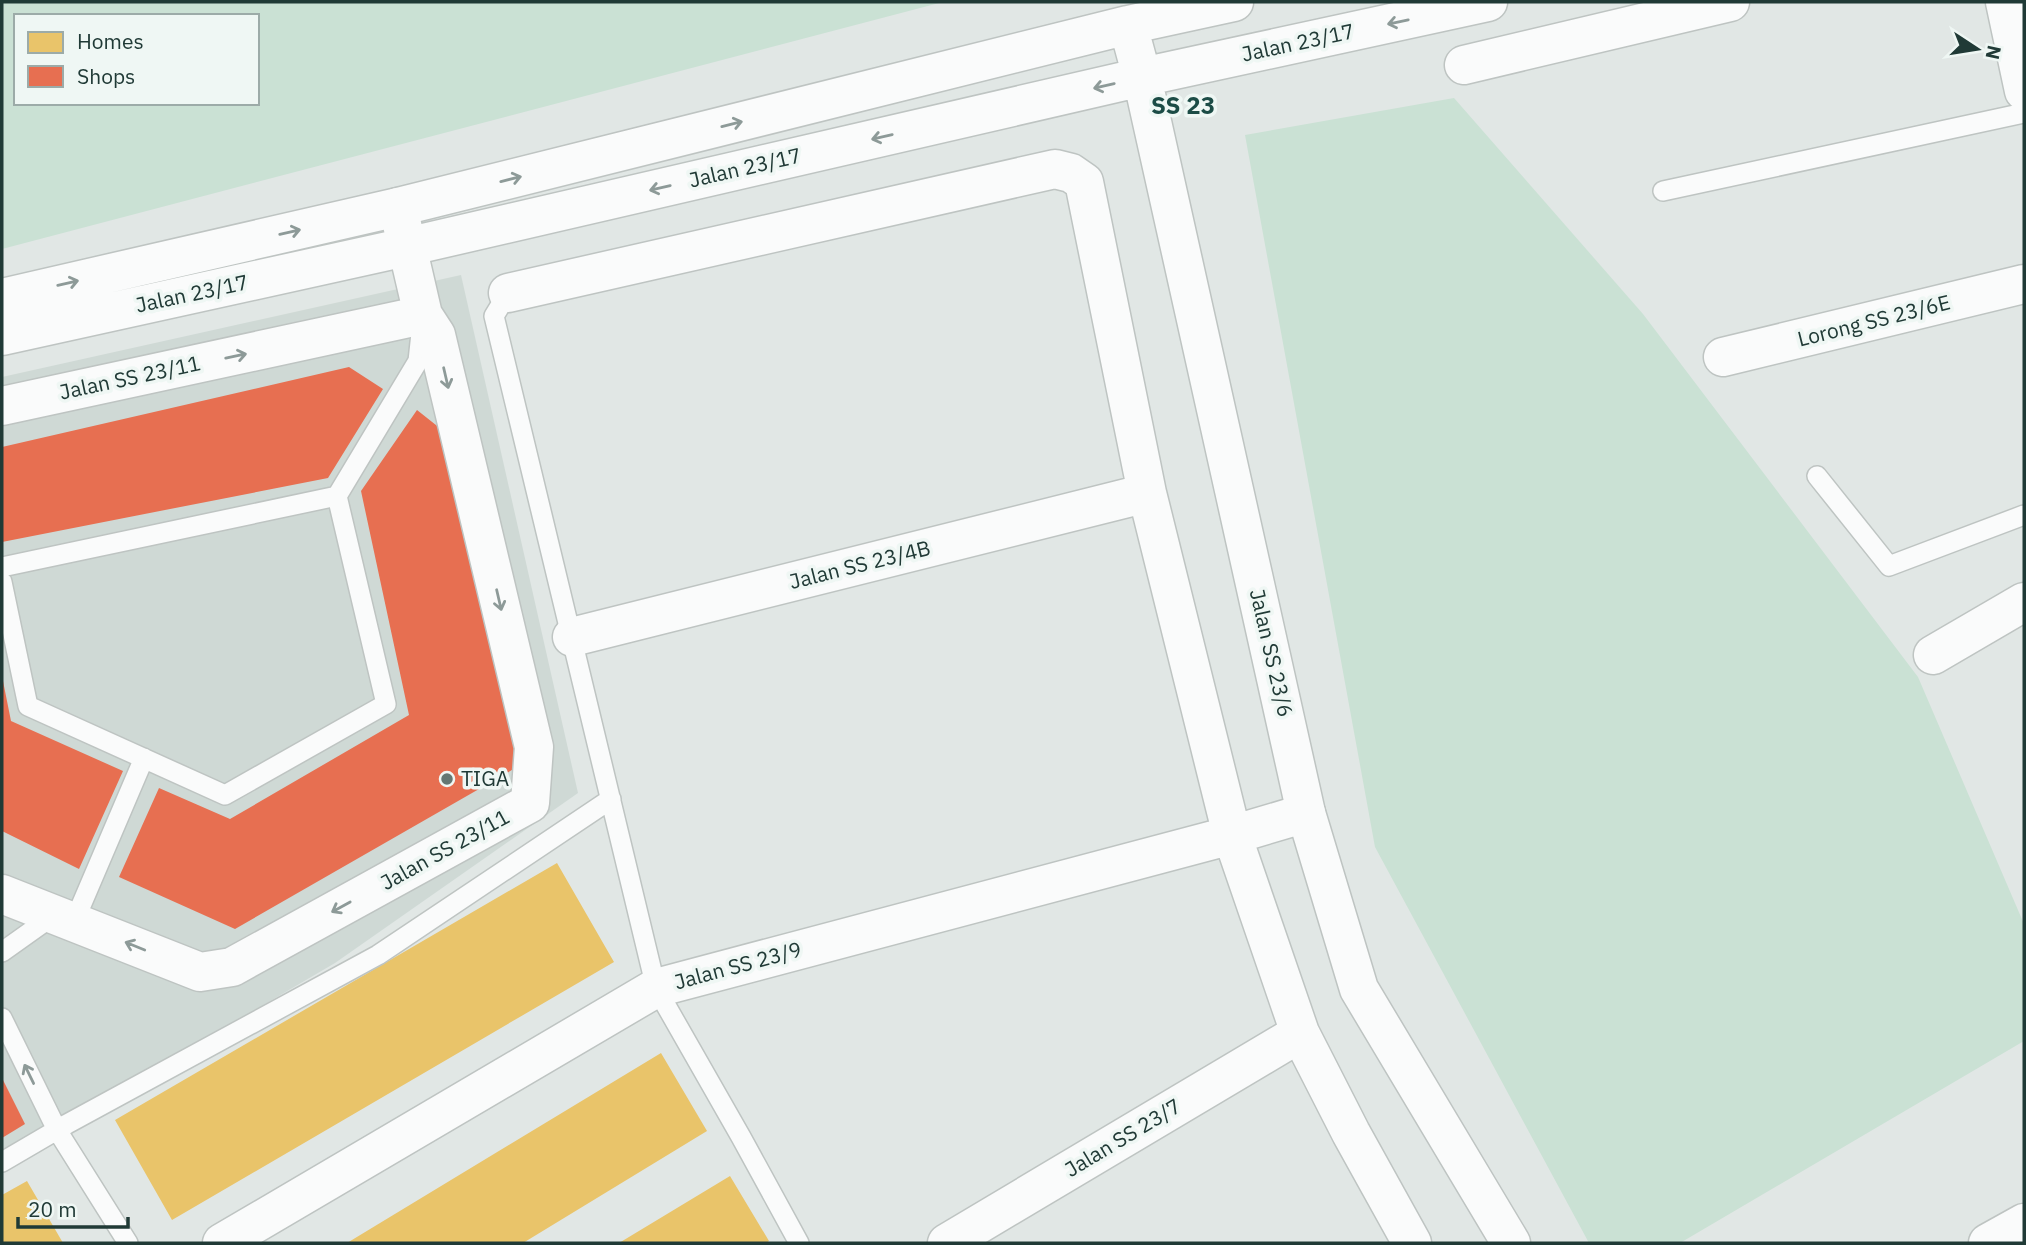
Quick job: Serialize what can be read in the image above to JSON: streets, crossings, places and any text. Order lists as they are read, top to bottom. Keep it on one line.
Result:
{"streets":{"street":["Jalan 23/17","Lorong SS 23/6E","Jalan SS 23/11","Jalan SS 23/4B","Jalan SS 23/6","Jalan SS 23/9","Jalan SS 23/7"]},"crossings":[["Jalan 23/17","Jalan SS 23/11"],["Jalan 23/17","Jalan SS 23/6"],["Jalan SS 23/6","Jalan SS 23/9"]],"districts":["SS 23"],"places":["TIGA"],"legend":["Homes","Shops"],"scale_bar":"20 m","north":"right"}
